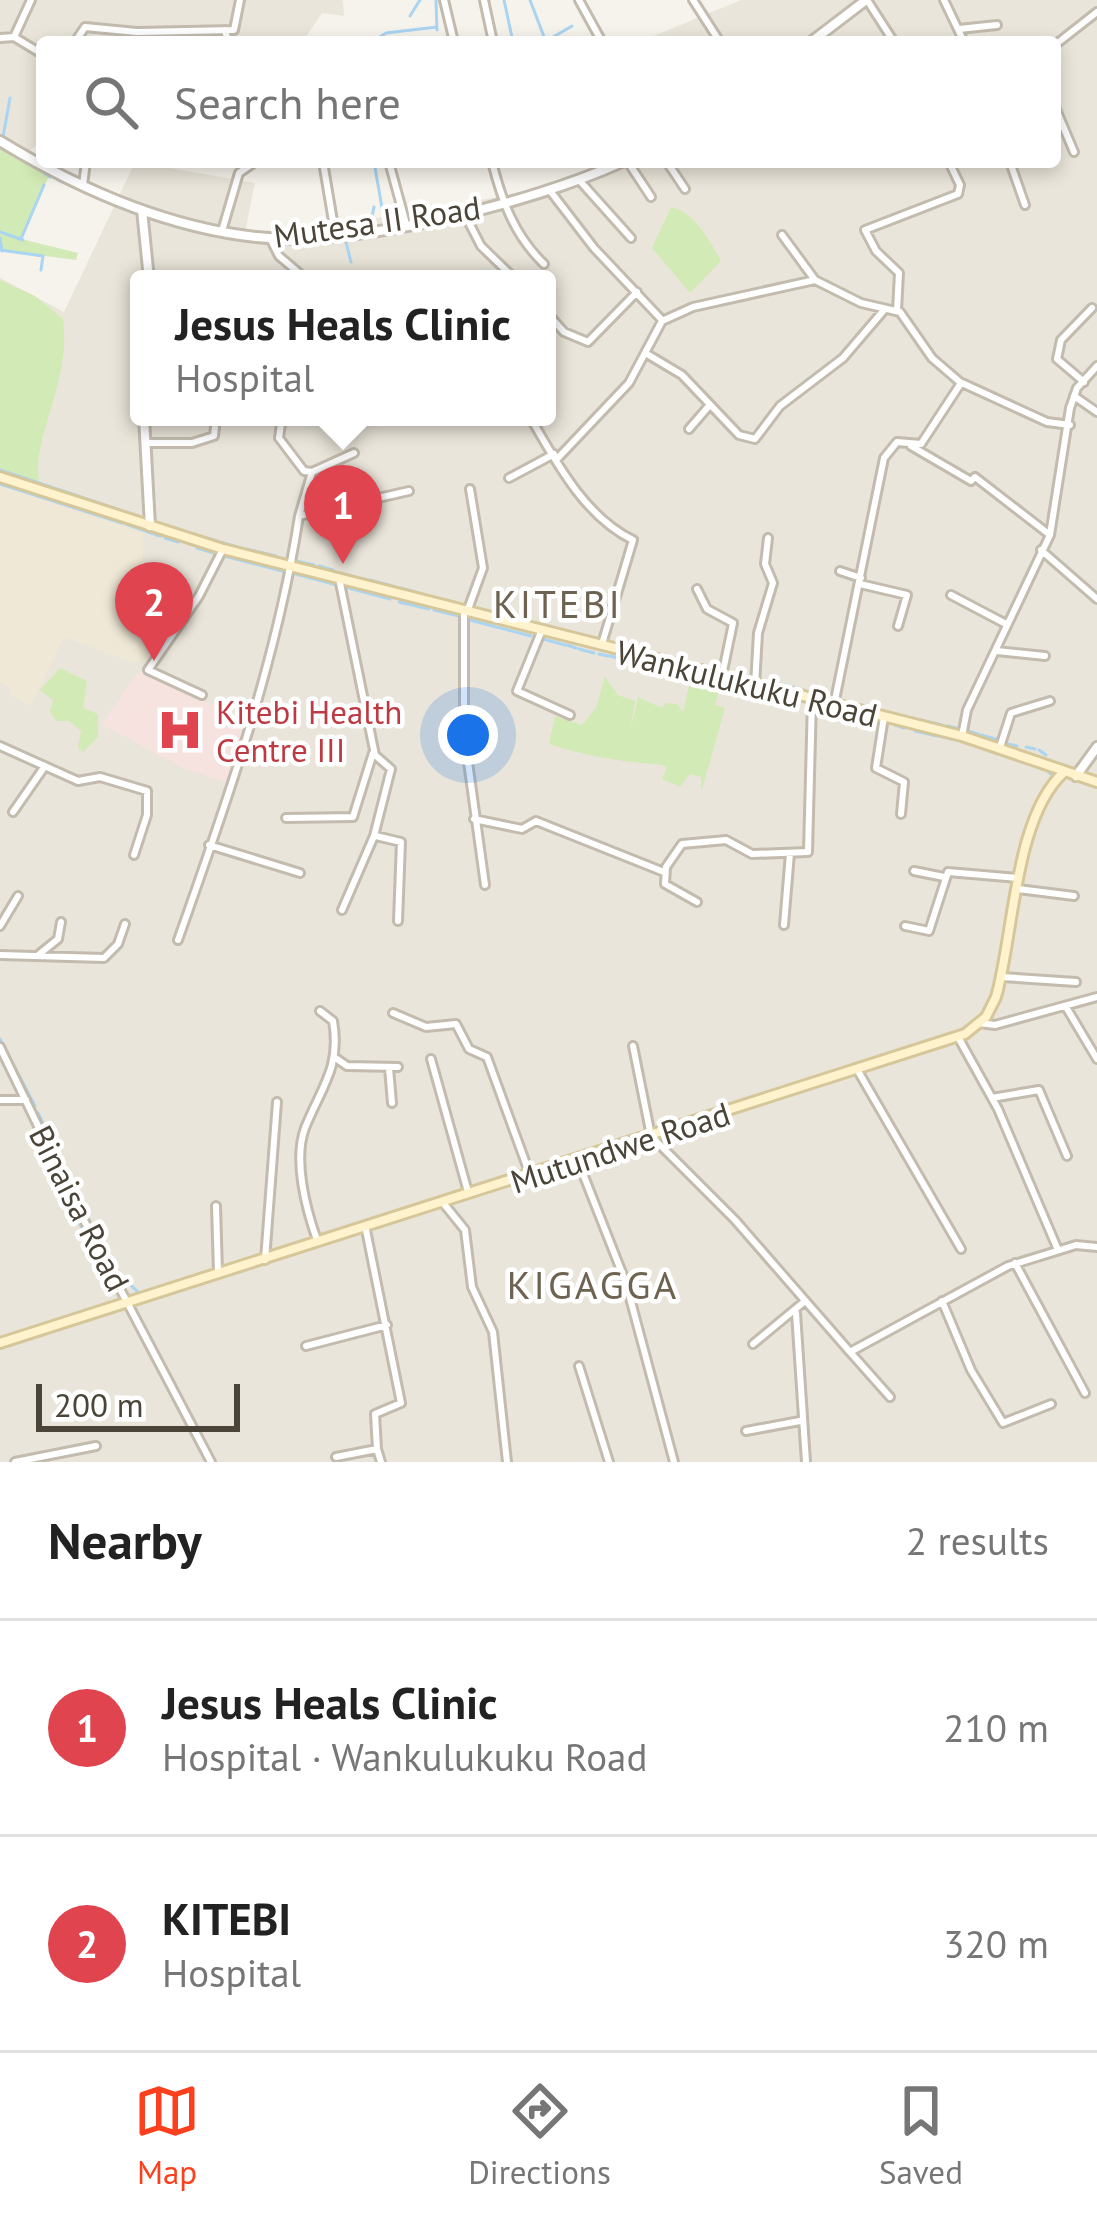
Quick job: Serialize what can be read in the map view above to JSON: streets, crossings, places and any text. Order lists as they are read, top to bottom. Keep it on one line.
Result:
{"streets":{"main road":["Wankulukuku Road","Mutundwe Road"],"street":["Mutesa II Road","Binaisa Road"]},"crossings":[["Wankulukuku Road","Mutundwe Road"],["Mutundwe Road","Binaisa Road"]],"districts":["KITEBI","KIGAGGA"],"places":{"hospital":["Kitebi Health Centre III"]},"scale_bar":"200 m","page":{"search":"Search here","popup":["Jesus Heals Clinic","Hospital"],"pins":["1","2"],"scale":"200 m","heading":["Nearby","2 results"],"list":[{"mark":"1","name":"Jesus Heals Clinic","note":"Hospital · Wankulukuku Road","value":"210 m"},{"mark":"2","name":"KITEBI","note":"Hospital","value":"320 m"}],"nav":["Map","Directions","Saved"]}}
